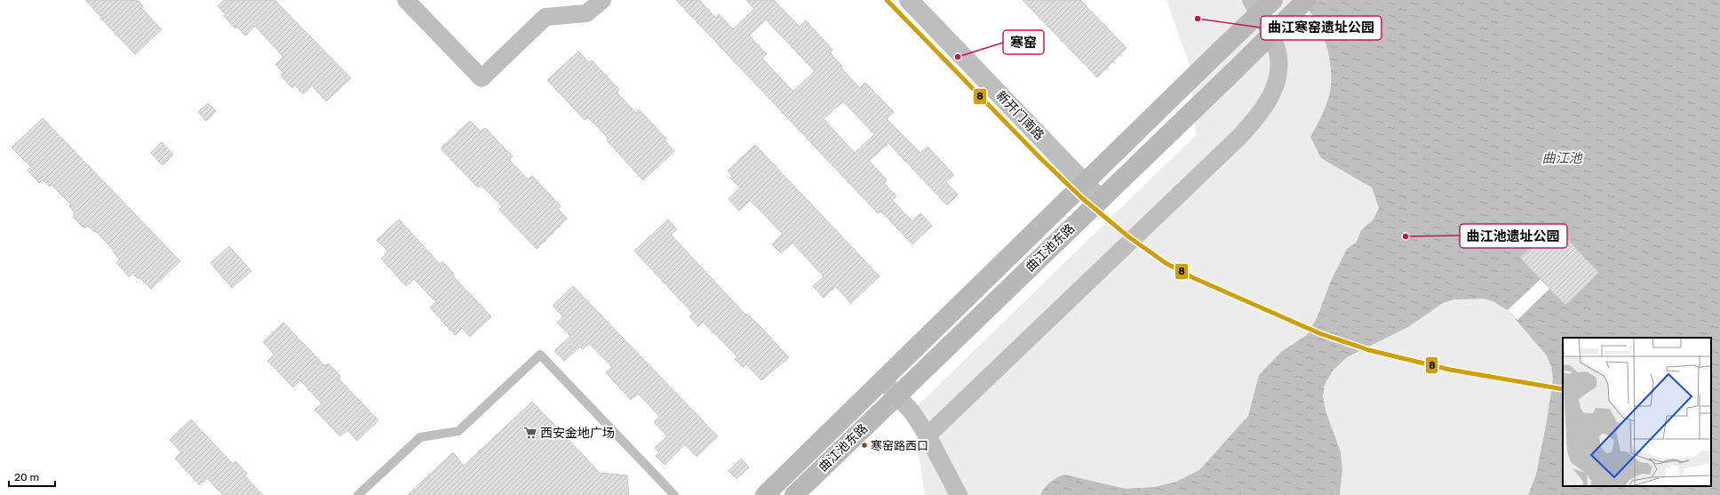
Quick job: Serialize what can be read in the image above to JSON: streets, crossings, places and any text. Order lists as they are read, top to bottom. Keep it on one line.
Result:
{"streets":{"main road":["曲江池东路"],"street":["新开门南路"]},"crossings":[["新开门南路","曲江池东路"]],"water":["曲江池"],"places":{"other":["曲江寒窑遗址公园","寒窑","曲江池遗址公园","寒窑路西口"],"supermarket":["西安金地广场"]},"lines":["transit line 8"],"scale_bar":"20 m"}
